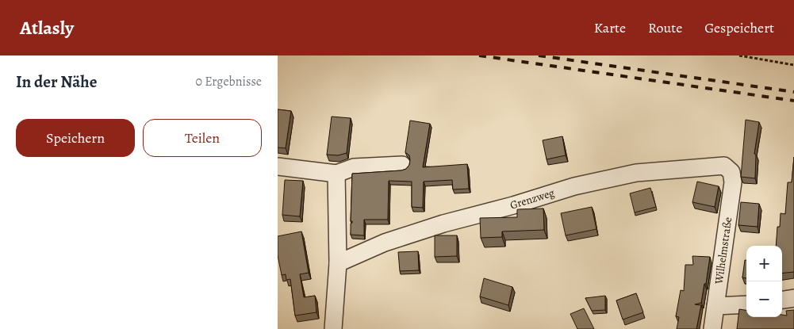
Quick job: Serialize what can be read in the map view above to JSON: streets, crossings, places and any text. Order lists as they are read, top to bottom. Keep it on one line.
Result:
{"streets":{"street":["Grenzweg","Wilhelmstraße"]},"crossings":[["Grenzweg","Wilhelmstraße"]],"page":{"header":"Atlasly","nav":["Karte","Route","Gespeichert"],"heading":["In der Nähe","0 Ergebnisse"],"buttons":["Speichern","Teilen"],"map_buttons":["+","−"]}}
